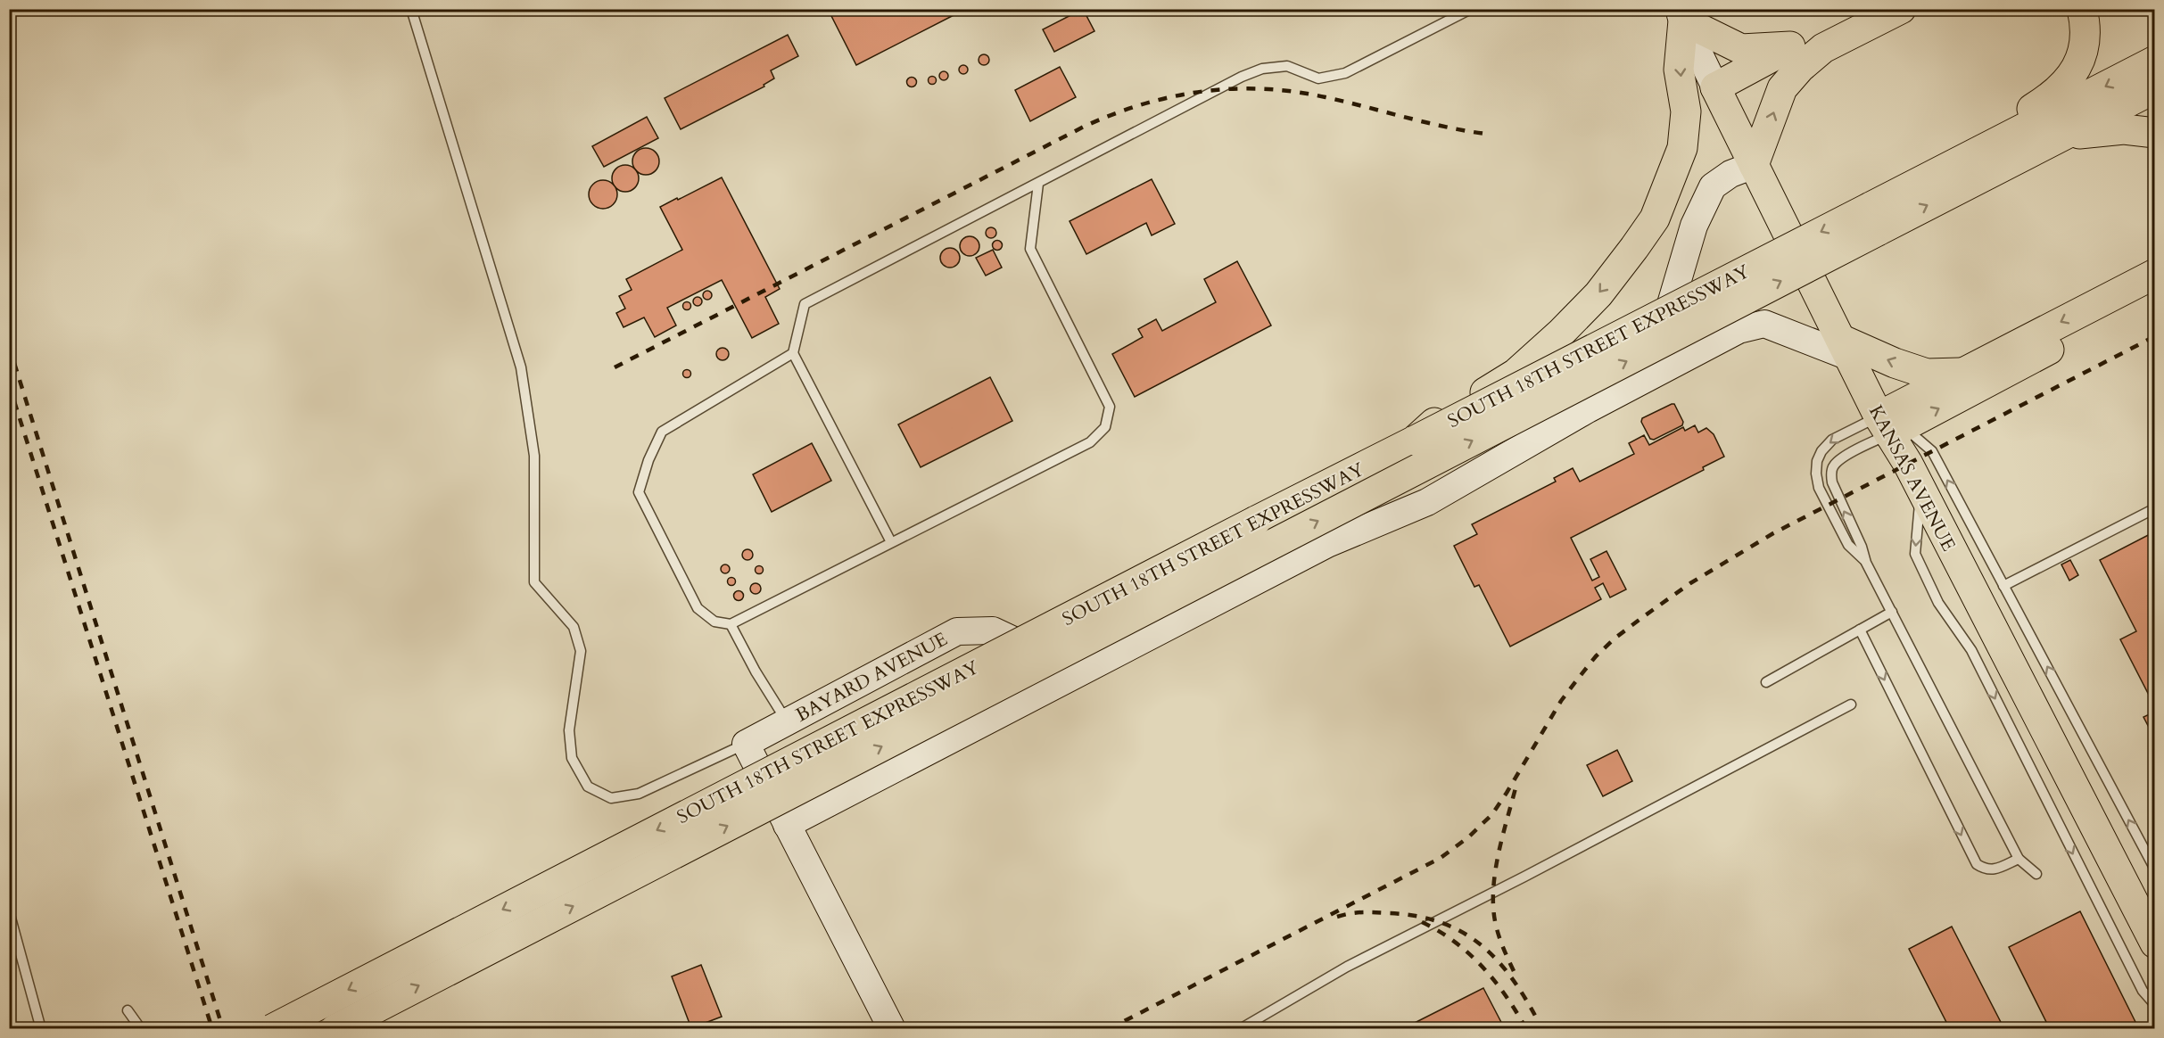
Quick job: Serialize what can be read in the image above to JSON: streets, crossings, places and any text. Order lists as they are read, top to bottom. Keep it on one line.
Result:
{"streets":{"main road":["SOUTH 18TH STREET EXPRESSWAY","KANSAS AVENUE"],"street":["BAYARD AVENUE"]},"crossings":[["KANSAS AVENUE","BAYARD AVENUE"]]}
